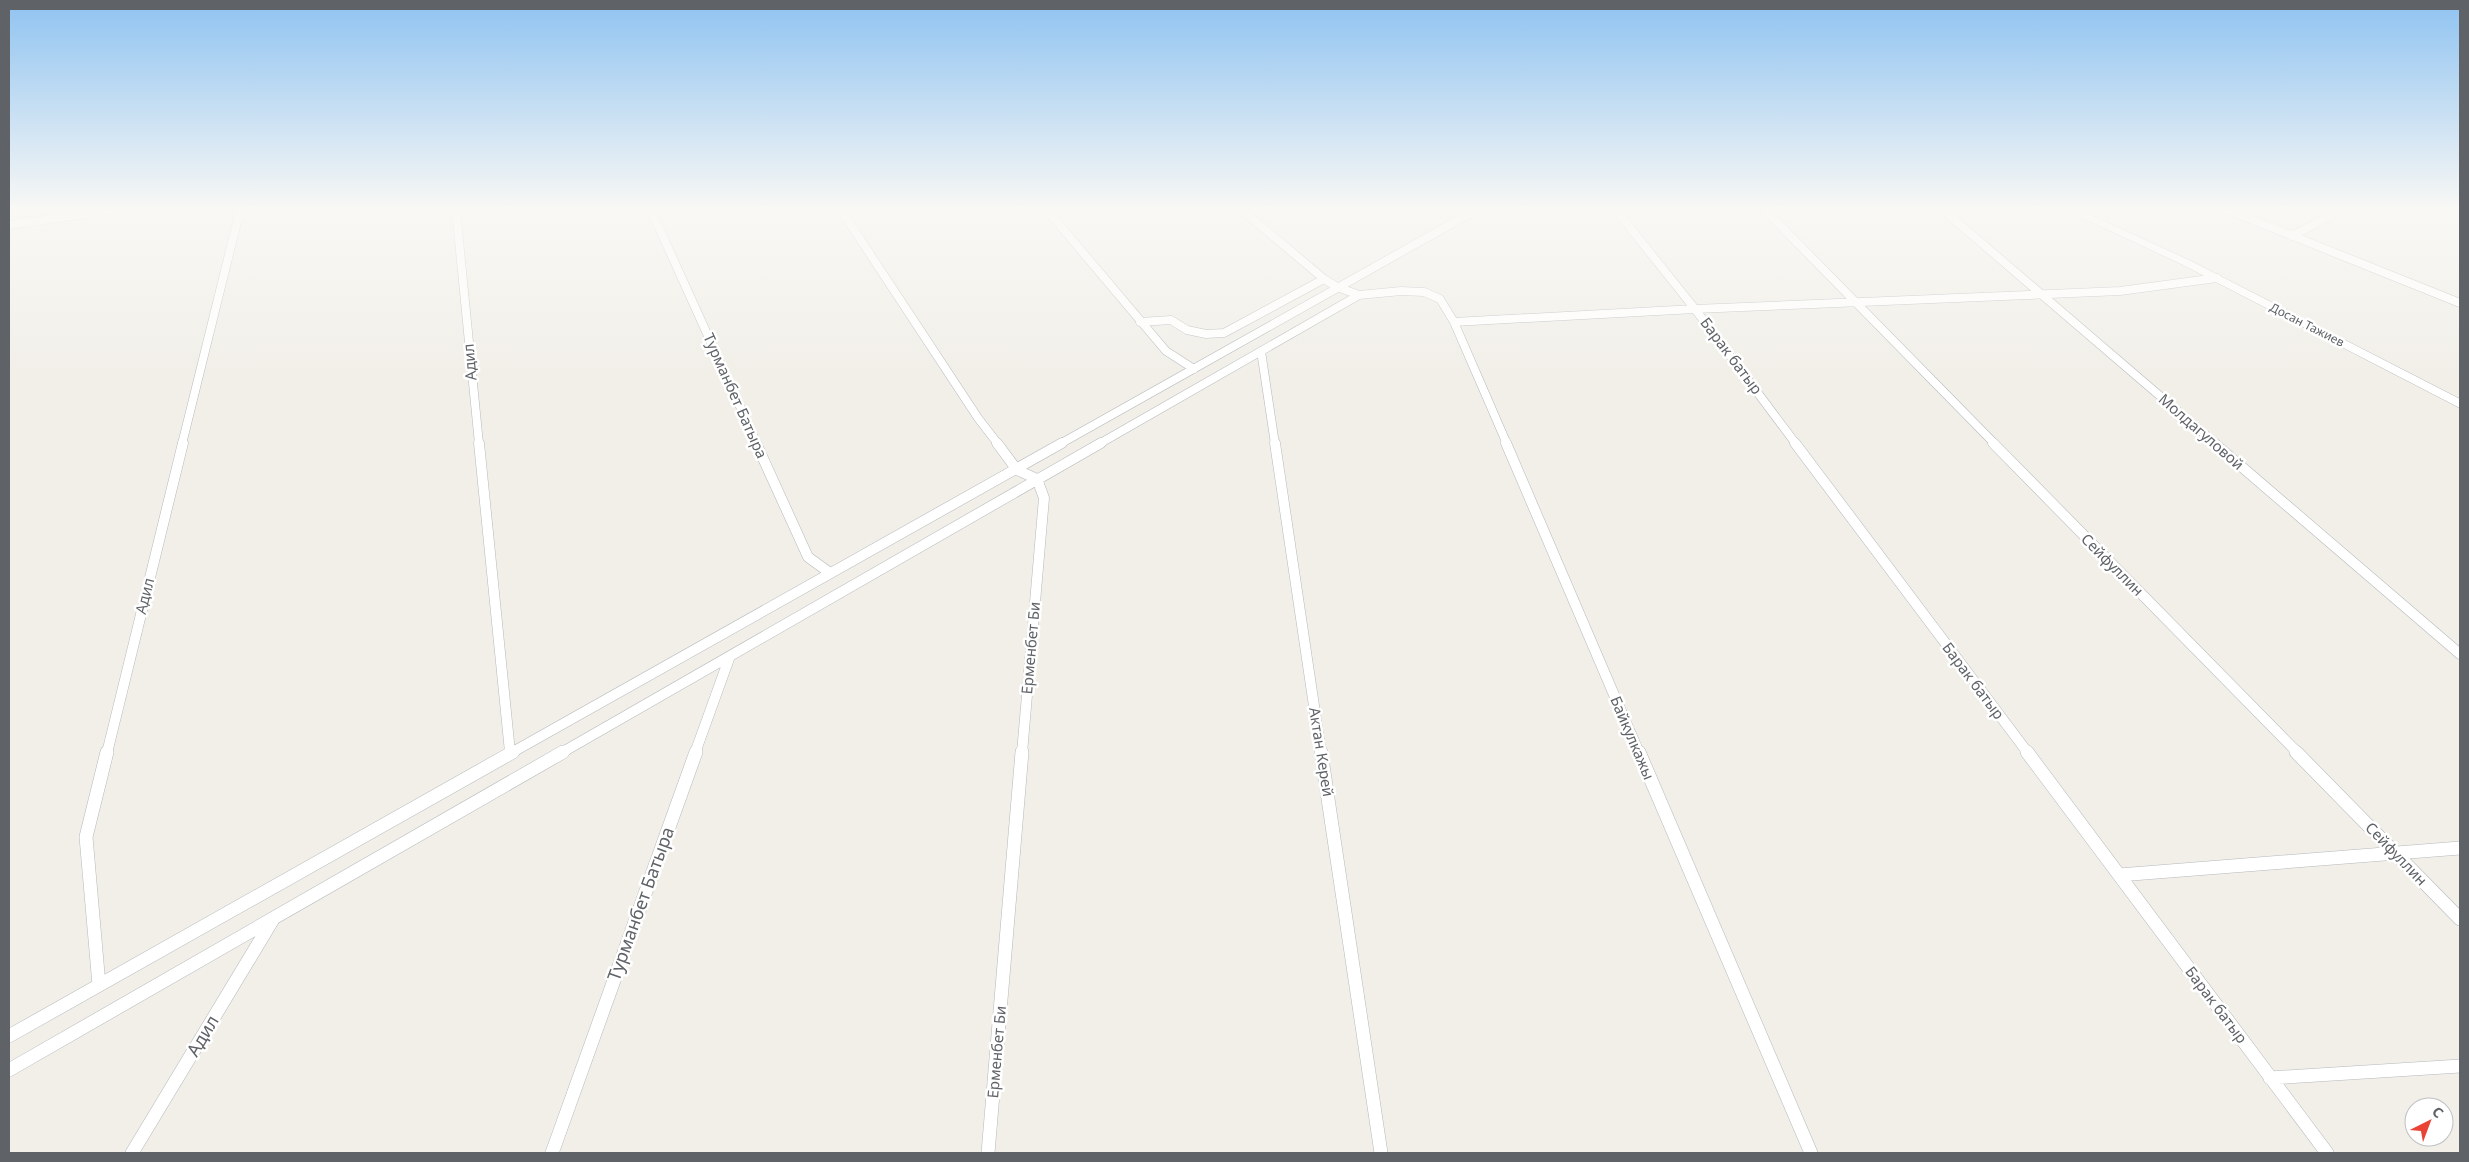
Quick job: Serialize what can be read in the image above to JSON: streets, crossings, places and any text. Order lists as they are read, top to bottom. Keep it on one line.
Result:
{"streets":{"street":["Досан Тажиев","Барак батыр","Адил","Турманбет Батыра","Молдагуловой","Сейфуллин","Ерменбет Би","Байкулкажы","Актан Керей"]},"north":"top right"}
